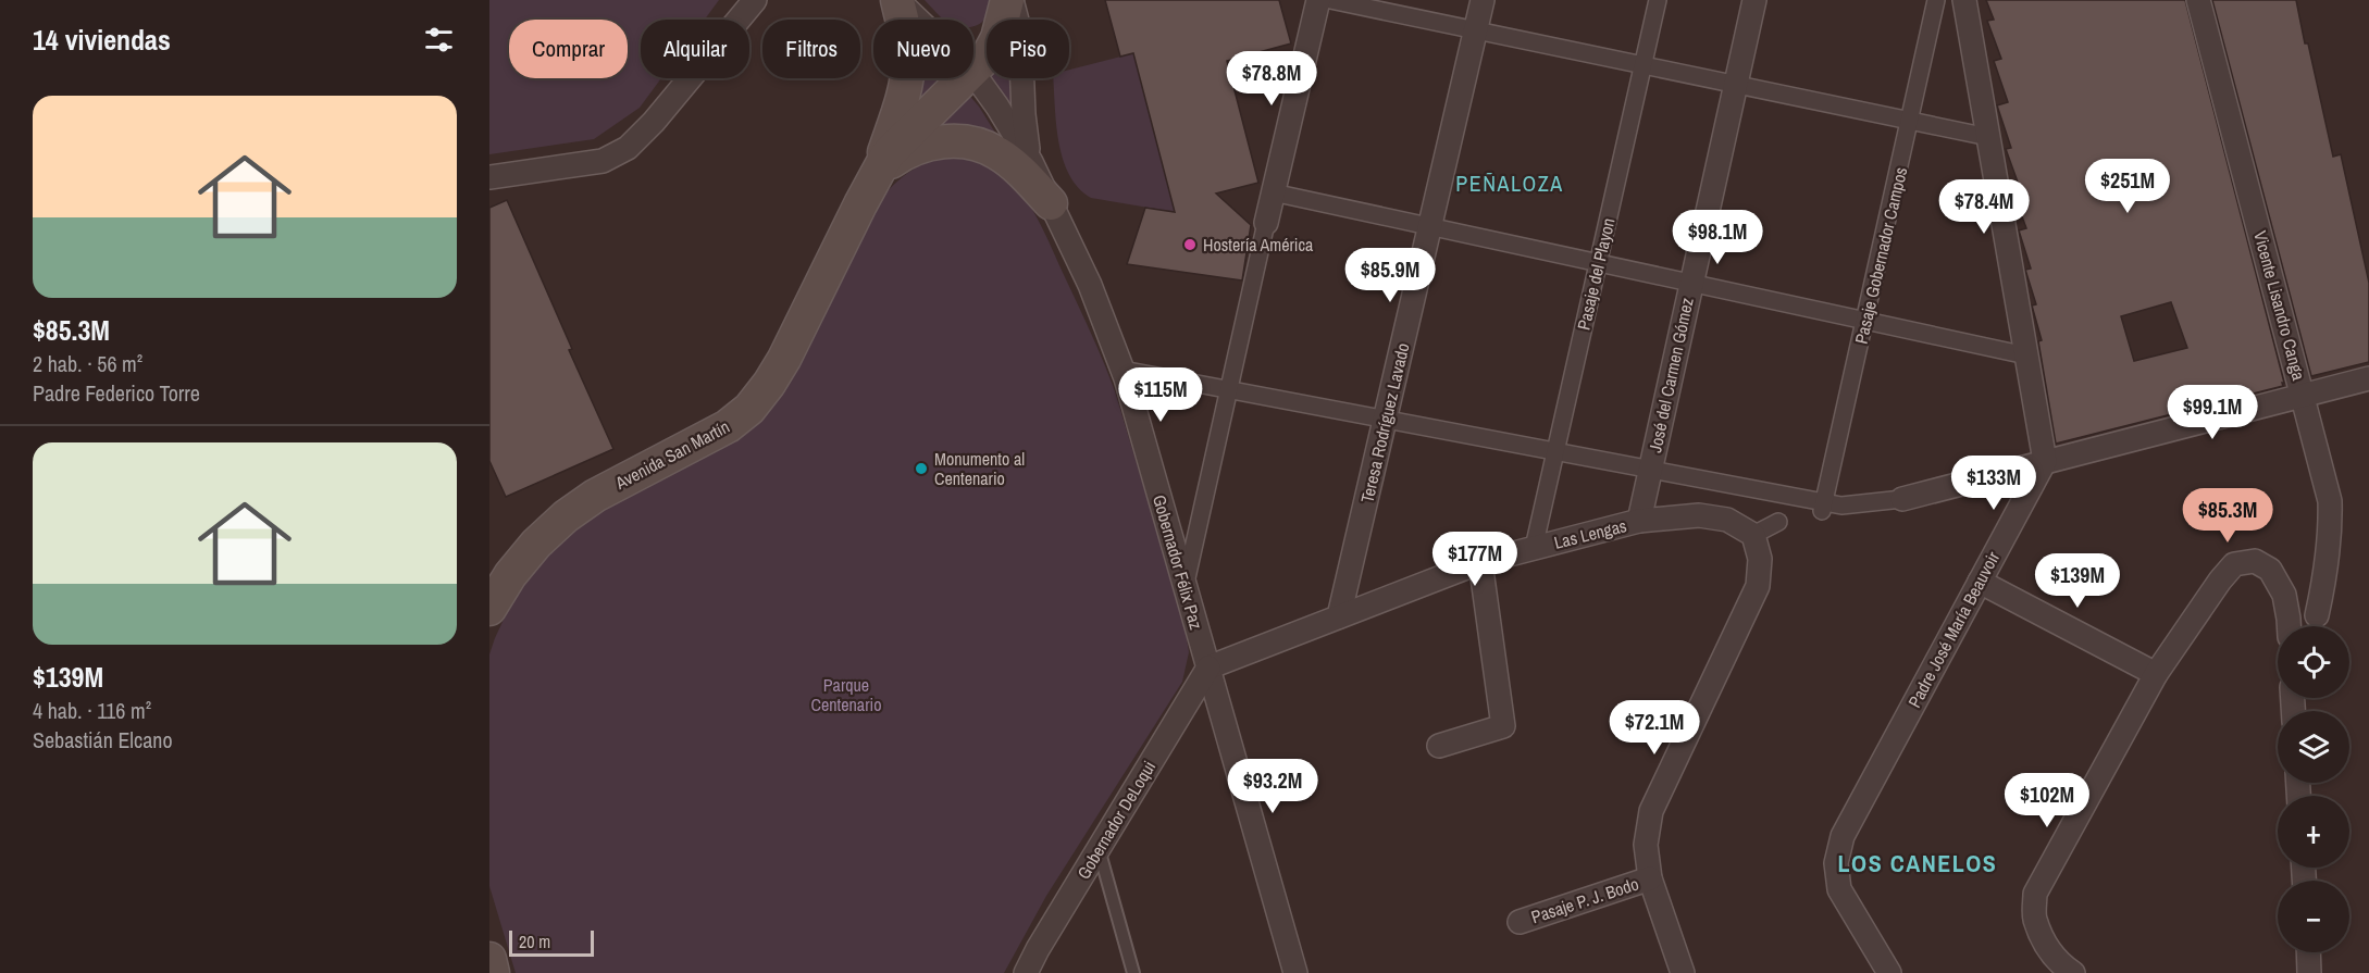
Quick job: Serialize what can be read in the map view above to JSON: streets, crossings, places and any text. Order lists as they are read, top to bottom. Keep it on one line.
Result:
{"streets":{"main road":["Avenida San Martín"],"street":["Pasaje Gobernador Campos","Pasaje del Playon","Vicente Lisandro Canga","José del Carmen Gómez","Teresa Rodríguez Lavado","Las Lengas","Gobernador Félix Paz","Padre José María Beauvoir","Gobernador DeLoqui","Pasaje P. J. Bodo"]},"crossings":[["Pasaje del Playon","Las Lengas"],["José del Carmen Gómez","Las Lengas"],["Teresa Rodríguez Lavado","Las Lengas"],["Avenida San Martín","Gobernador Félix Paz"],["Las Lengas","Gobernador Félix Paz"],["Las Lengas","Gobernador DeLoqui"],["Gobernador Félix Paz","Gobernador DeLoqui"]],"districts":["PEÑALOZA","LOS CANELOS"],"parks":["Parque Centenario"],"places":["Hostería América","Monumento al Centenario"],"scale_bar":"20 m","page":{"heading":"14 viviendas","chip":["Comprar","Alquilar","Filtros","Nuevo","Piso"],"price":["$78.8M","$251M","$78.4M","$98.1M","$85.9M","$115M","$99.1M","$133M","$85.3M","$177M","$139M","$72.1M","$93.2M","$102M"],"list":[{"name":"$85.3M","note":"2 hab. · 56 m² · Padre Federico Torre"},{"name":"$139M","note":"4 hab. · 116 m² · Sebastián Elcano"}],"map_buttons":["+","−"],"scale":"20 m"}}
